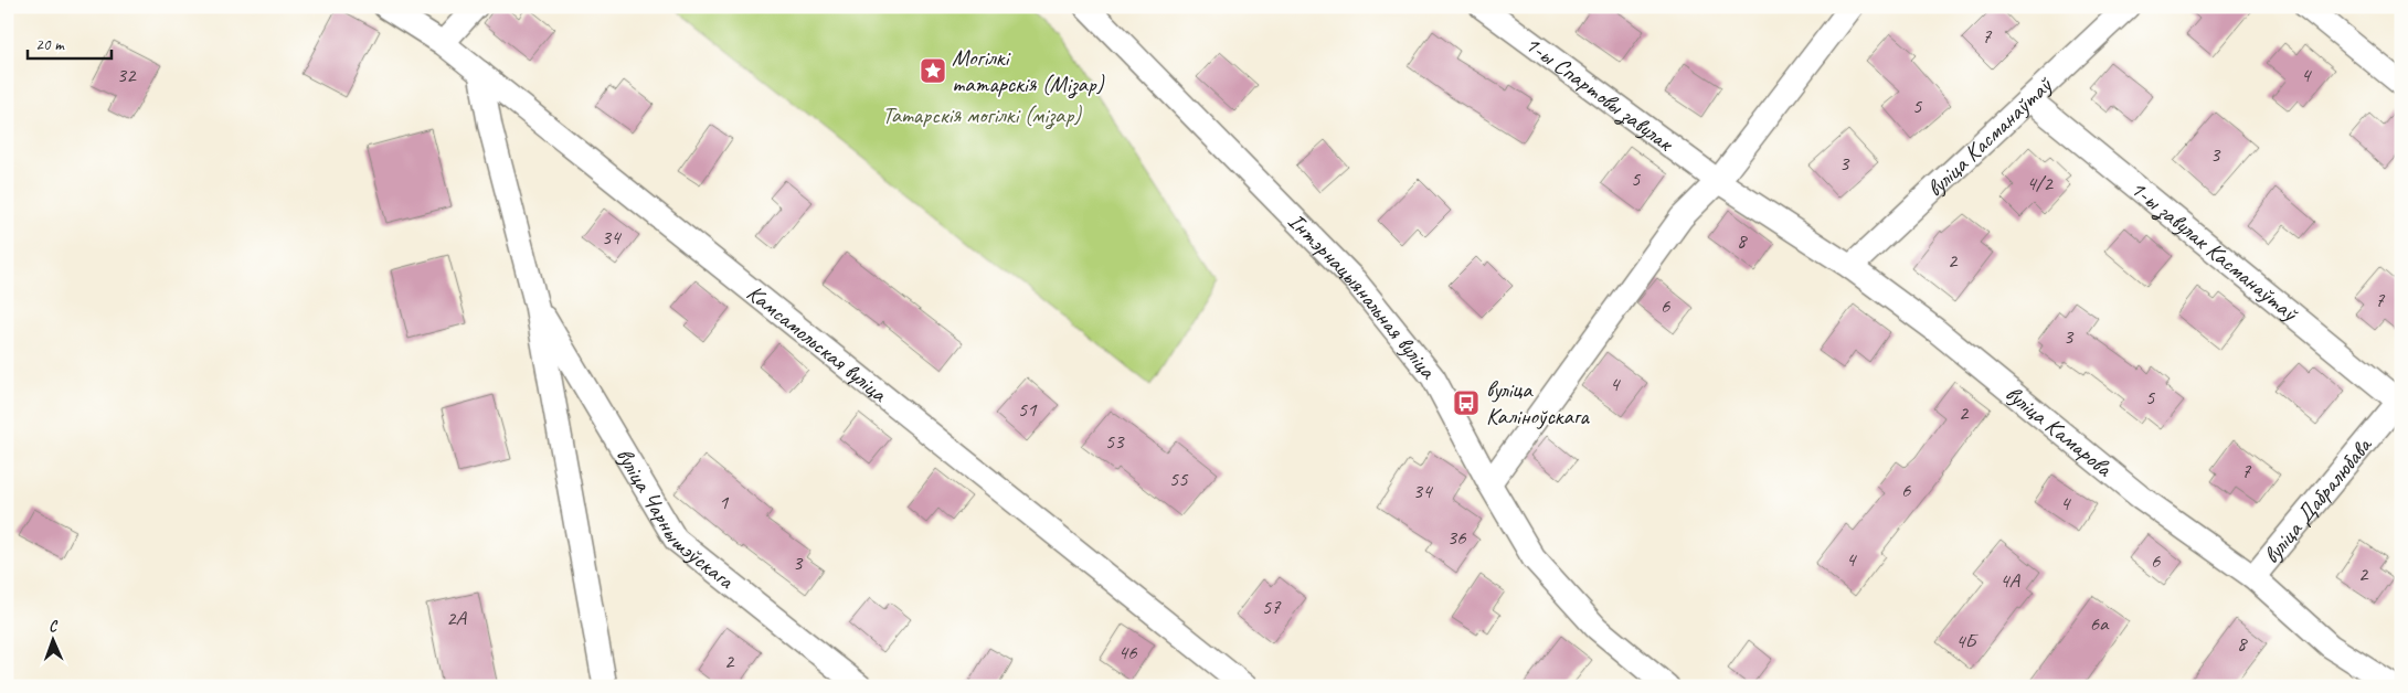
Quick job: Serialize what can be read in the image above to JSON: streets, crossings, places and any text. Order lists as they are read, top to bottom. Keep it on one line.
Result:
{"streets":{"street":["1-ы Спартовы завулак","вуліца Касманаўтаў","1-ы завулак Касманаўтаў","Інтэрнацыянальная вуліца","Камсамольская вуліца","вуліца Камарова","вуліца Дабралюбава","вуліца Чарнышэўскага"]},"crossings":[["1-ы Спартовы завулак","вуліца Камарова"],["вуліца Касманаўтаў","1-ы завулак Касманаўтаў"],["вуліца Касманаўтаў","вуліца Камарова"],["1-ы завулак Касманаўтаў","вуліца Дабралюбава"],["Камсамольская вуліца","вуліца Чарнышэўскага"],["вуліца Камарова","вуліца Дабралюбава"]],"parks":["Татарскія могілкі (мізар)"],"places":{"place":["Могілкі татарскія (Мізар)"],"bus stop":["вуліца Каліноўскага"]},"house_numbers":["7","32","4","5","3","3","5","4/2","34","8","2","7","6","3","4","5","51","2","53","7","55","6","34","1","4","36","4","6","3","2","4А","57","2А","6а","4Б","8","46","2"],"scale_bar":"20 m","north":"top"}
